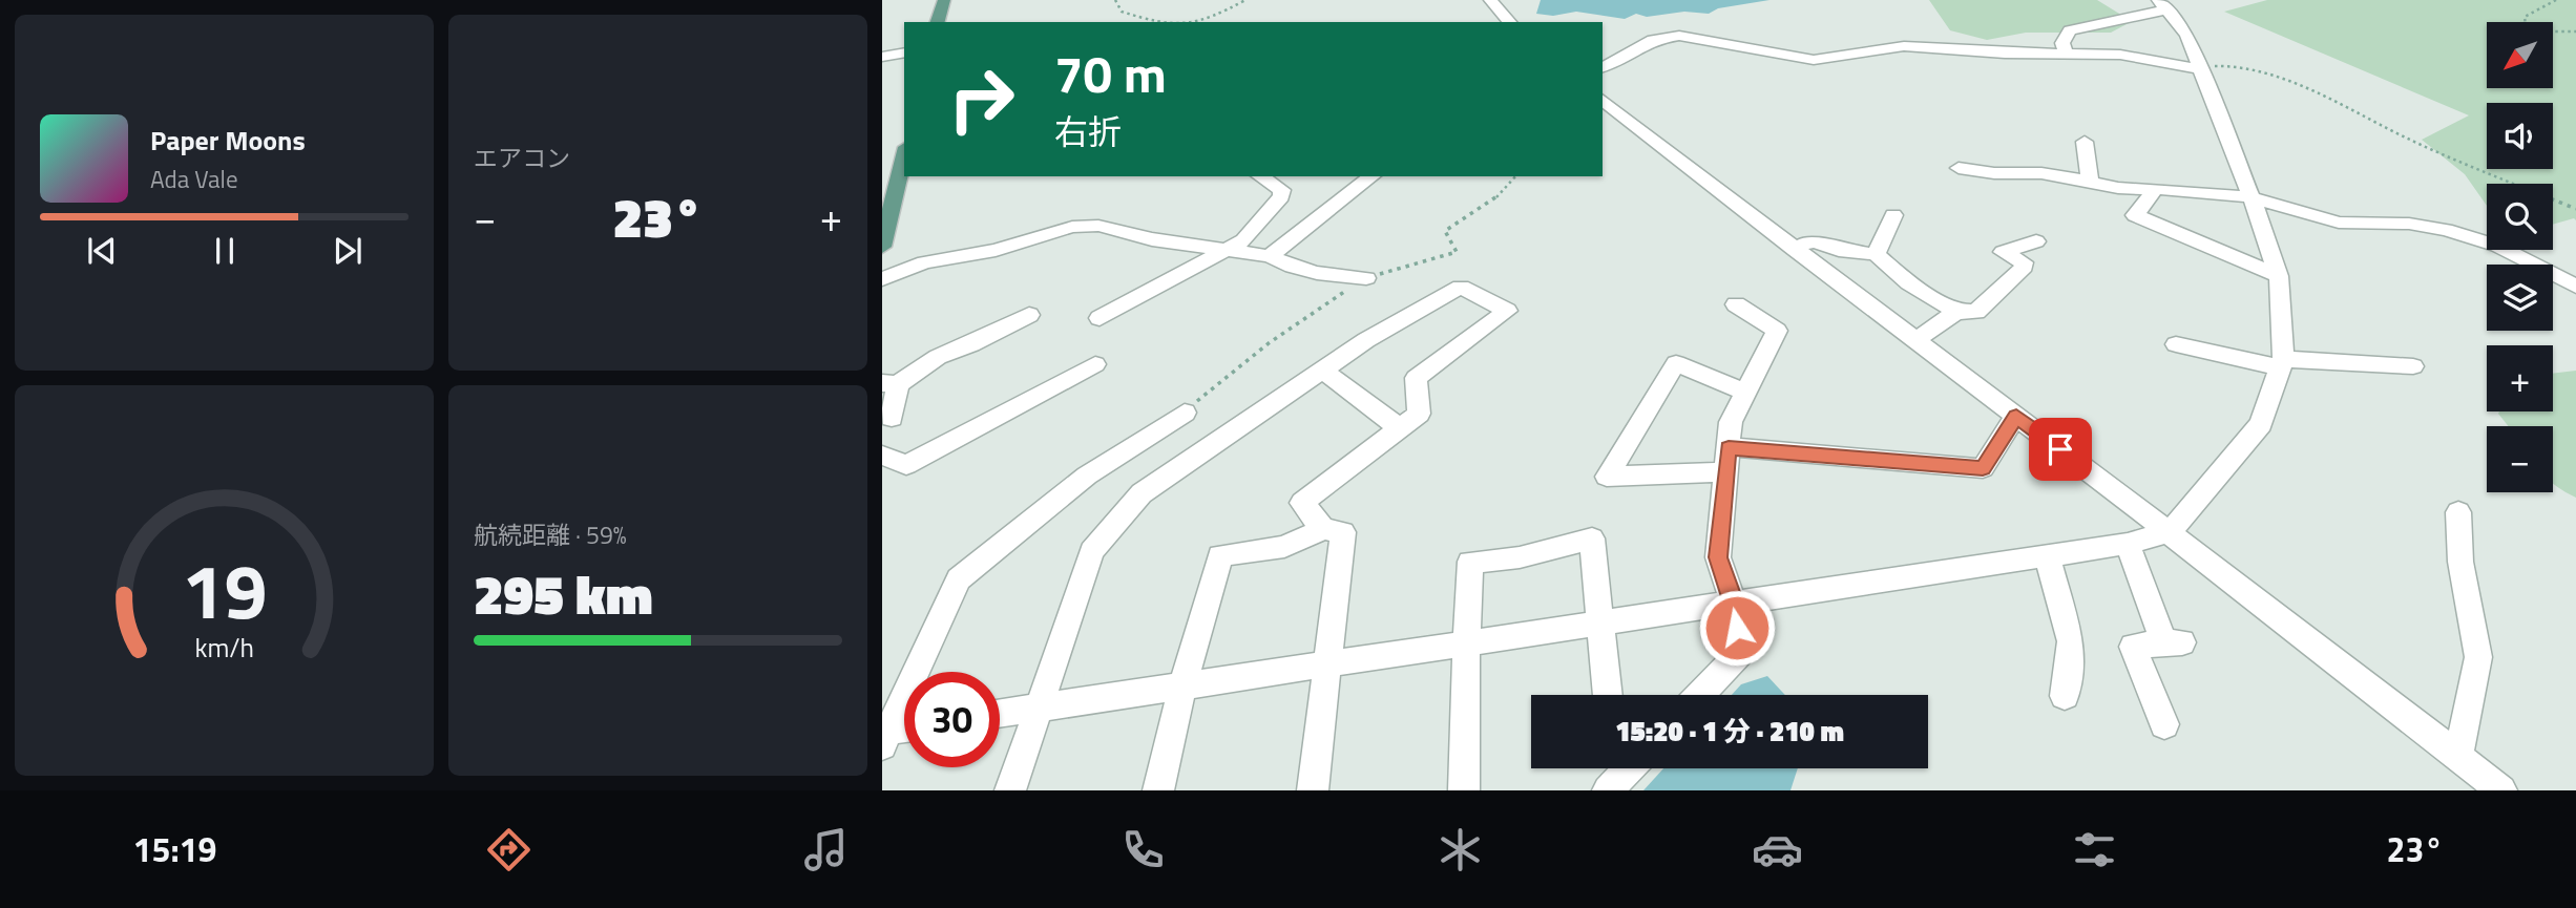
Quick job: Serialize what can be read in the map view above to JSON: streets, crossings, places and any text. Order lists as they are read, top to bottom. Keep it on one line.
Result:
{"north":"bottom left","page":{"tile":["エアコン",["航続距離 · 59%","295 km"]],"map_buttons":["+","−"],"turn":["70 m","右折"],"song":["Paper Moons","Ada Vale"],"heat":["−","23°","+"],"limit":"30","trip":"15:20 · 1 分 · 210 m","tabs":["15:19","23°"],"gauge":["19","km/h"]}}
